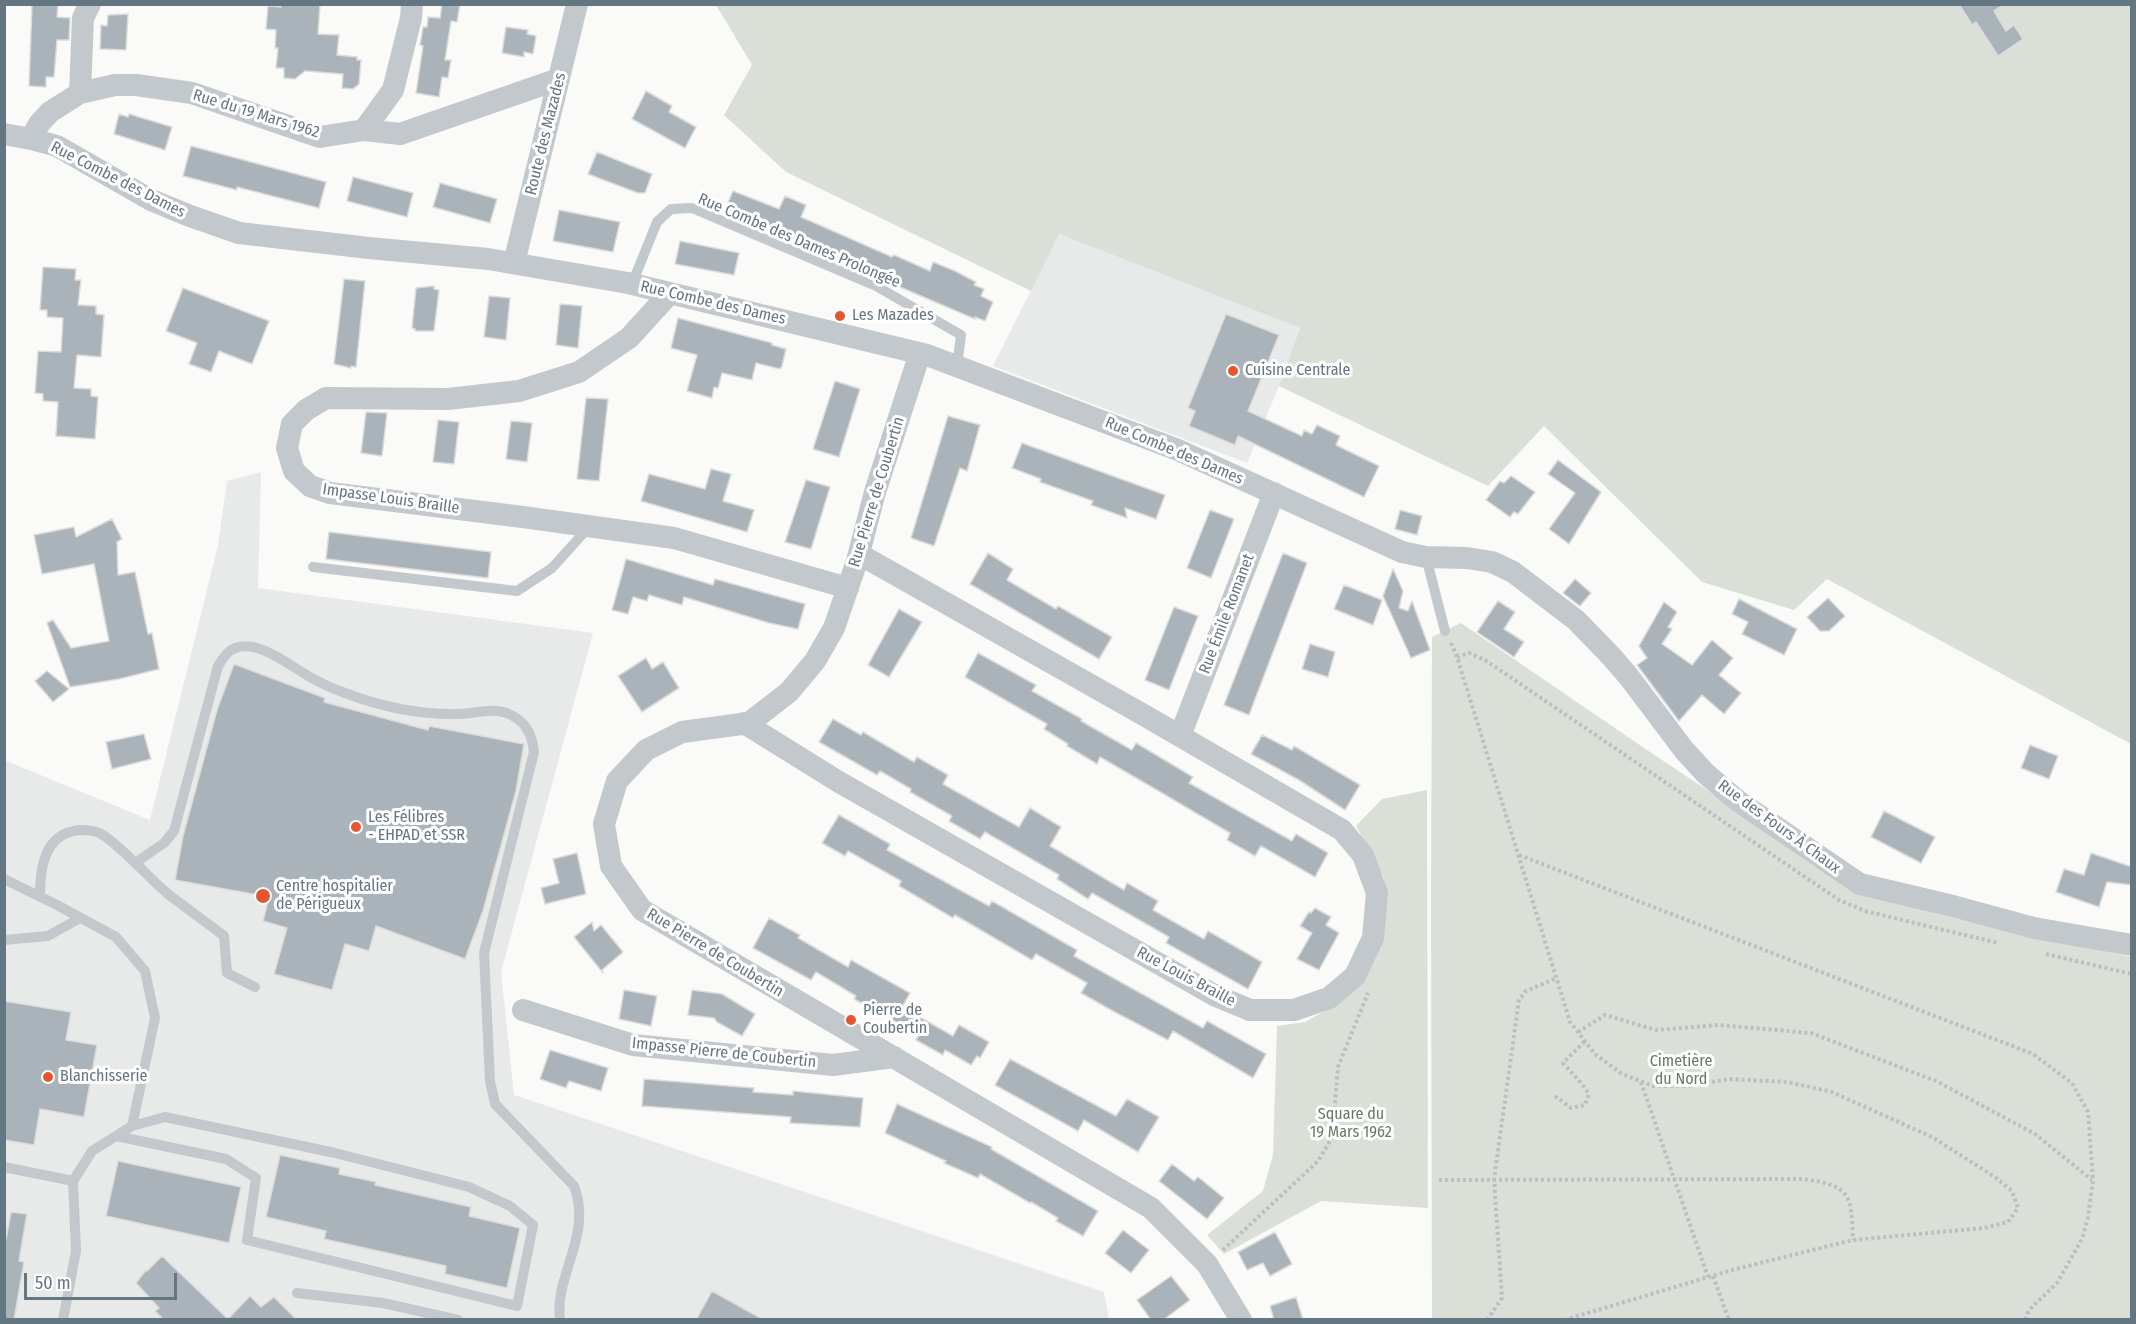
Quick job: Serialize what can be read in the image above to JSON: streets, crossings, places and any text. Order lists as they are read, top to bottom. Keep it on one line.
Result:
{"streets":{"street":["Rue du 19 Mars 1962","Route des Mazades","Rue Combe des Dames","Rue Pierre de Coubertin","Impasse Louis Braille","Rue Émile Romanet","Rue des Fours À Chaux","Rue Louis Braille","Impasse Pierre de Coubertin"],"lane":["Rue Combe des Dames Prolongée"]},"crossings":[["Rue du 19 Mars 1962","Route des Mazades"],["Rue du 19 Mars 1962","Rue Combe des Dames"],["Route des Mazades","Rue Combe des Dames"],["Rue Combe des Dames","Rue Combe des Dames Prolongée"],["Rue Combe des Dames","Rue Pierre de Coubertin"],["Rue Combe des Dames","Impasse Louis Braille"],["Rue Combe des Dames","Rue Émile Romanet"],["Rue Combe des Dames","Rue des Fours À Chaux"],["Rue Pierre de Coubertin","Impasse Louis Braille"],["Rue Pierre de Coubertin","Rue Louis Braille"],["Rue Pierre de Coubertin","Impasse Pierre de Coubertin"],["Rue Émile Romanet","Rue Louis Braille"]],"parks":["Cimetière du Nord","Square du 19 Mars 1962"],"places":["Les Mazades","Cuisine Centrale","Les Félibres - EHPAD et SSR","Centre hospitalier de Périgueux","Pierre de Coubertin","Blanchisserie"],"scale_bar":"50 m"}
